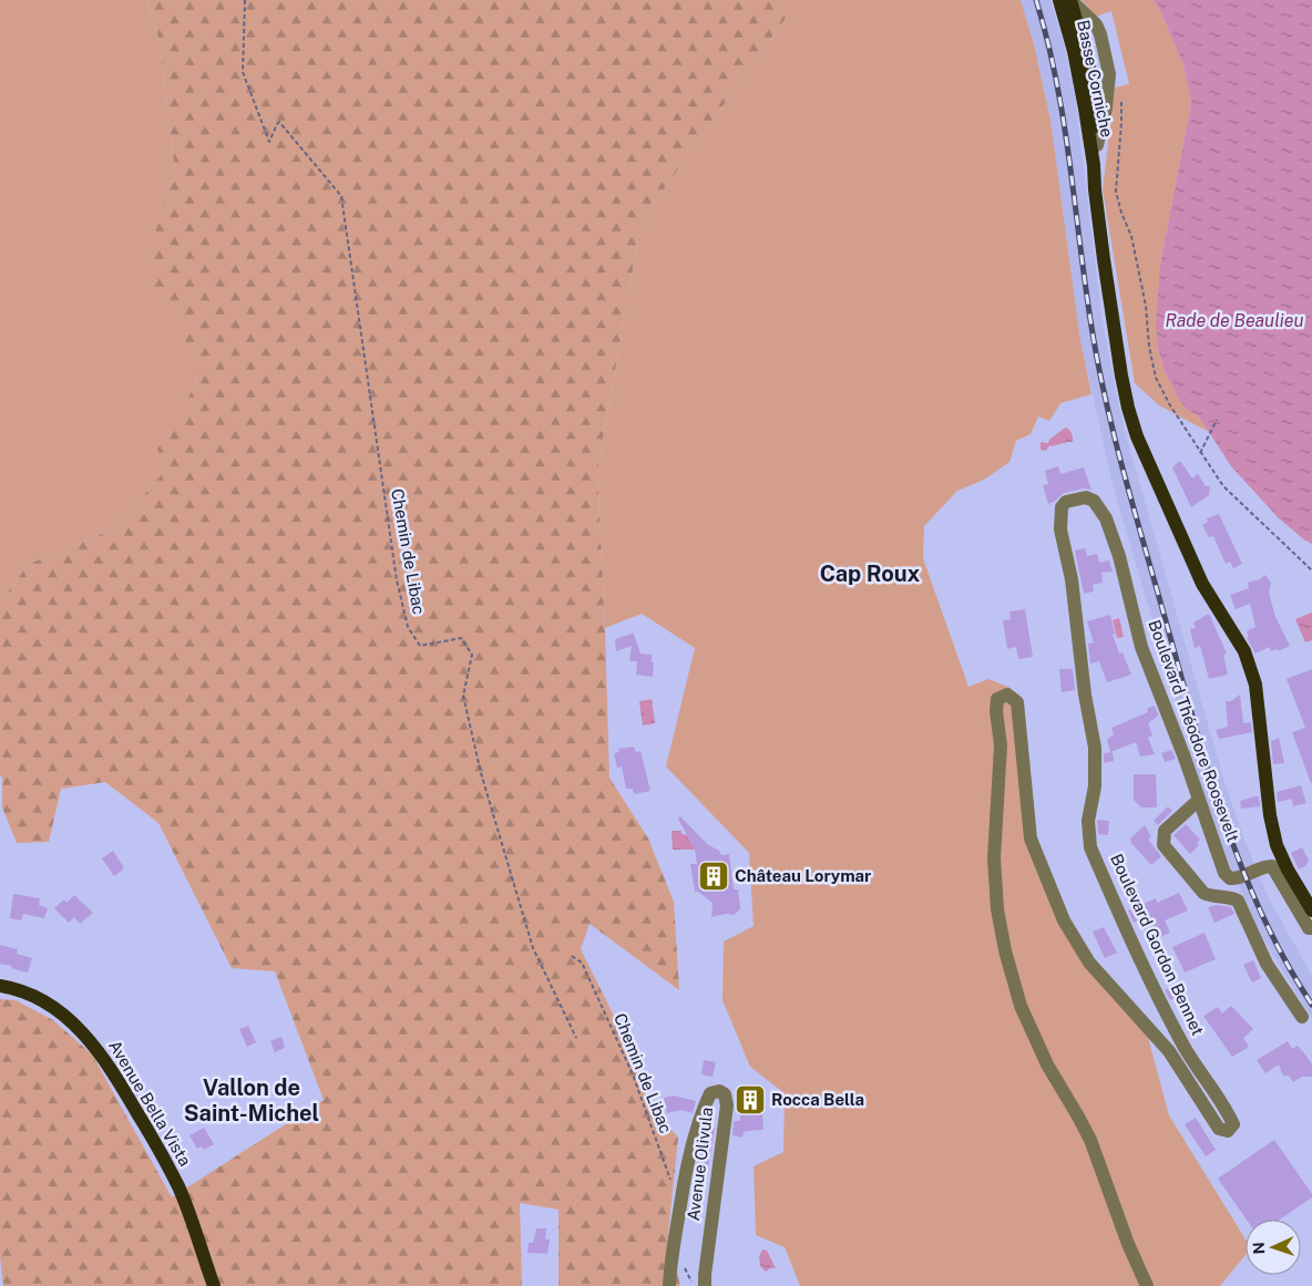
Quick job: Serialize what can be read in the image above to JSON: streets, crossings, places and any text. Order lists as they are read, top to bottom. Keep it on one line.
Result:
{"streets":{"main road":["Basse Corniche","Avenue Bella Vista"],"street":["Boulevard Théodore Roosevelt","Boulevard Gordon Bennet","Avenue Olivula"],"path":["Chemin de Libac"]},"crossings":[["Boulevard Théodore Roosevelt","Boulevard Gordon Bennet"]],"districts":["Cap Roux","Vallon de Saint-Michel"],"water":["Rade de Beaulieu"],"places":{"building":["Château Lorymar","Rocca Bella"]},"north":"left"}
